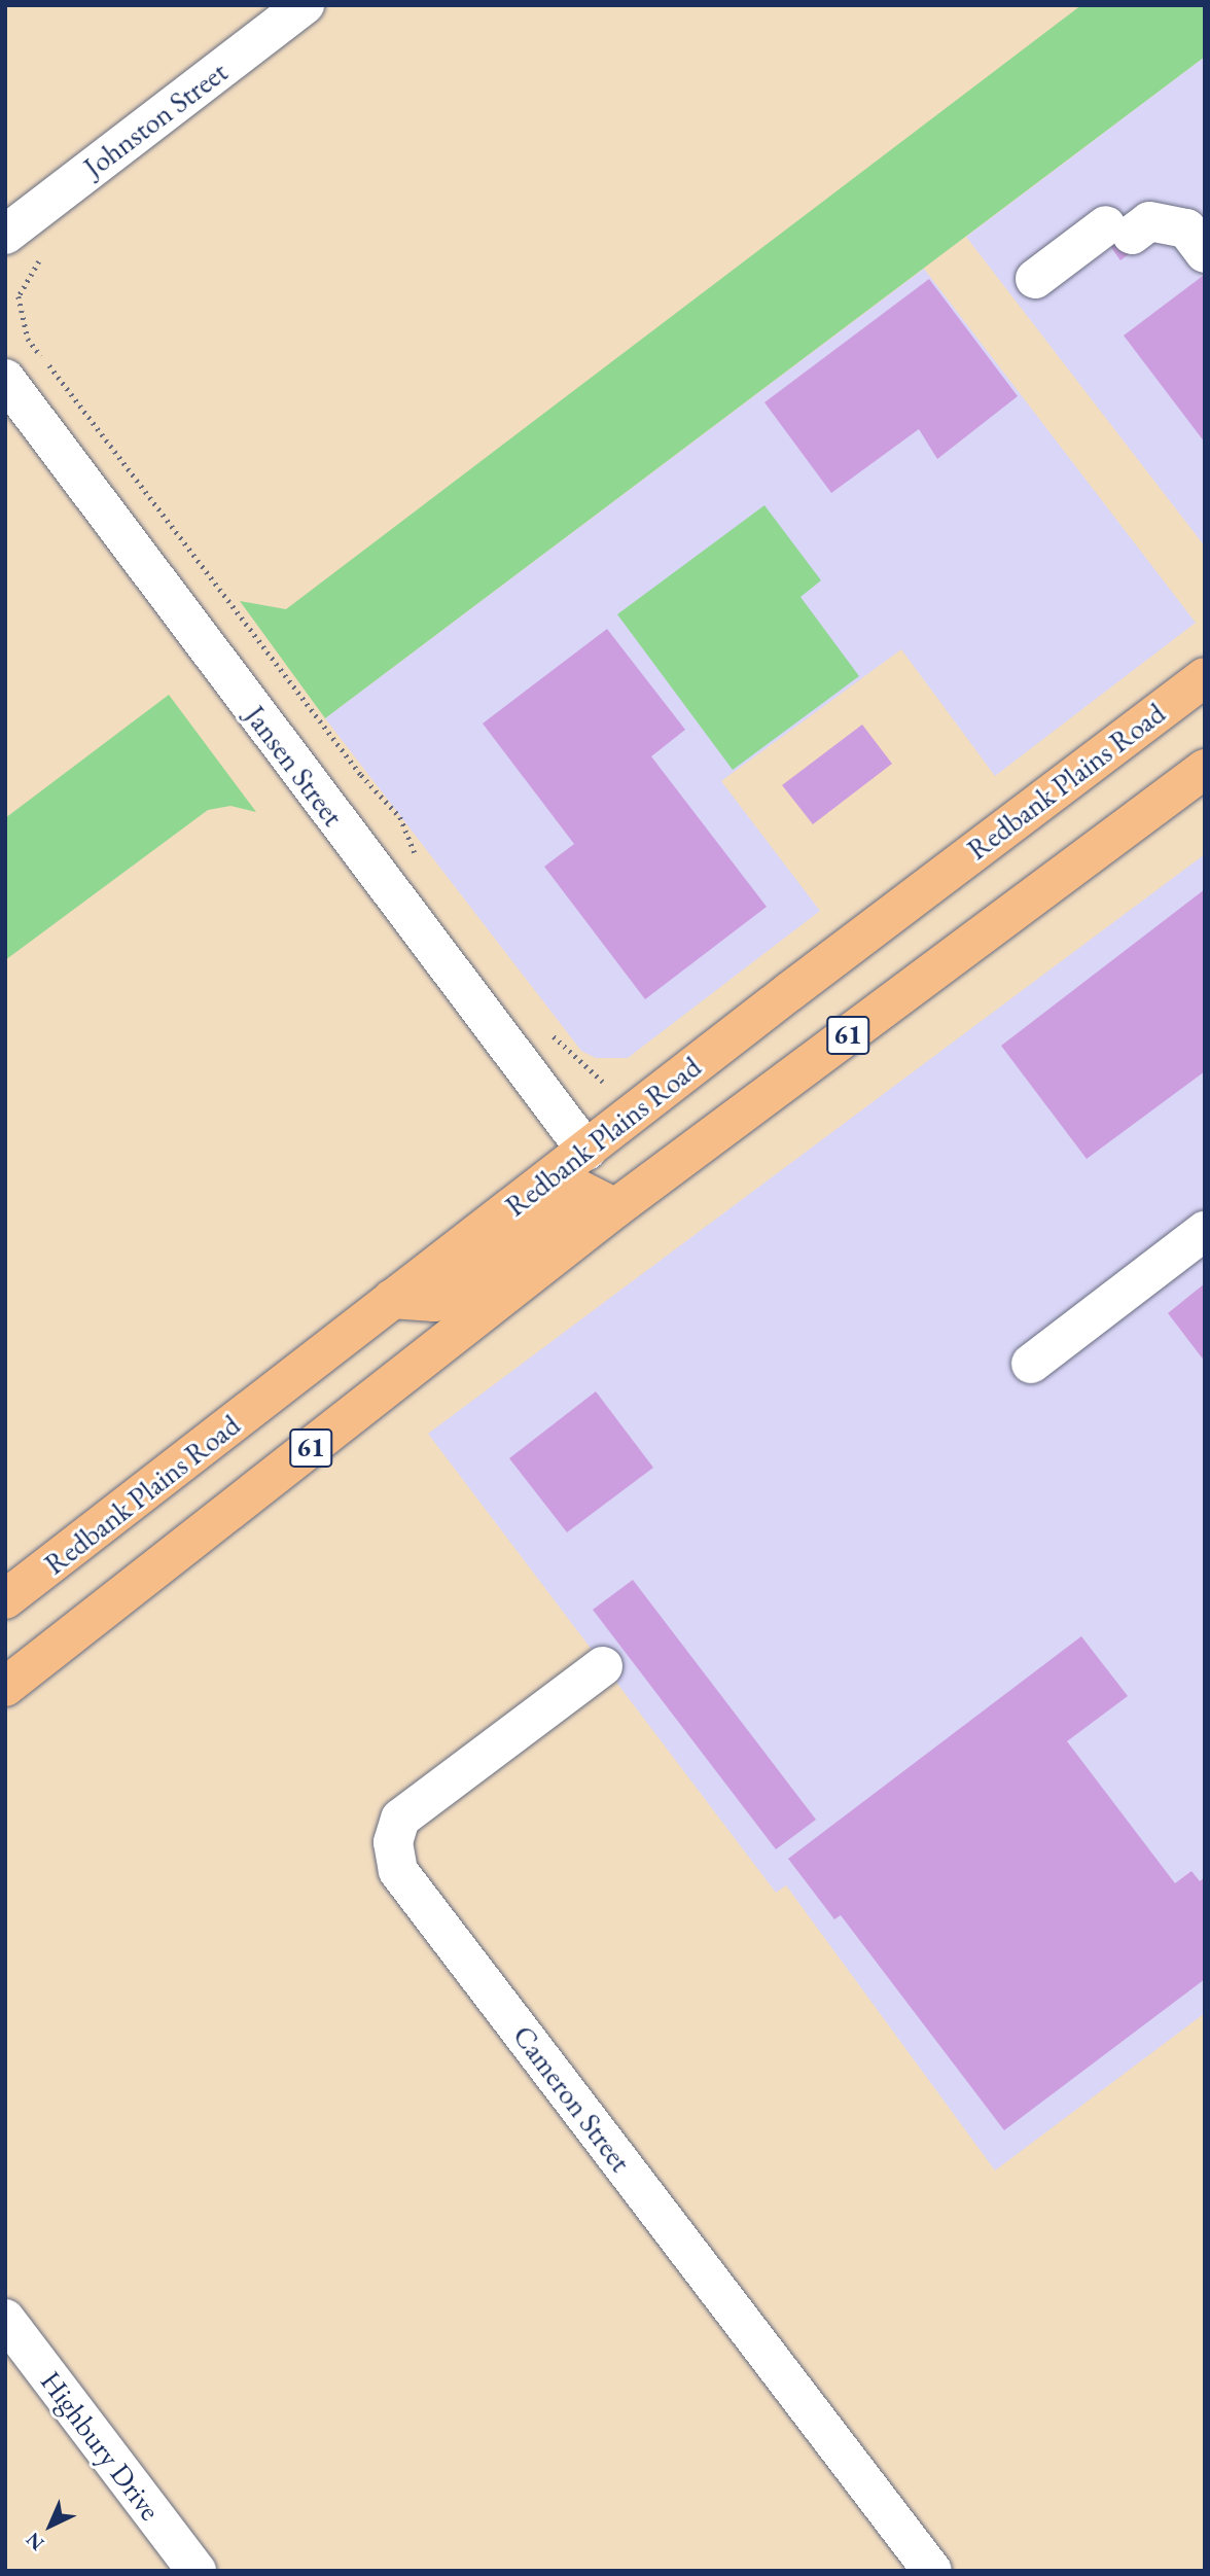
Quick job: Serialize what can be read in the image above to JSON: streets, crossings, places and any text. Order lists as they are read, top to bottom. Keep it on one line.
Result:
{"streets":{"main road":["Redbank Plains Road","61"],"street":["Johnston Street","Jansen Street","Cameron Street","Highbury Drive"]},"crossings":[["Jansen Street","Redbank Plains Road"]],"north":"bottom left"}
